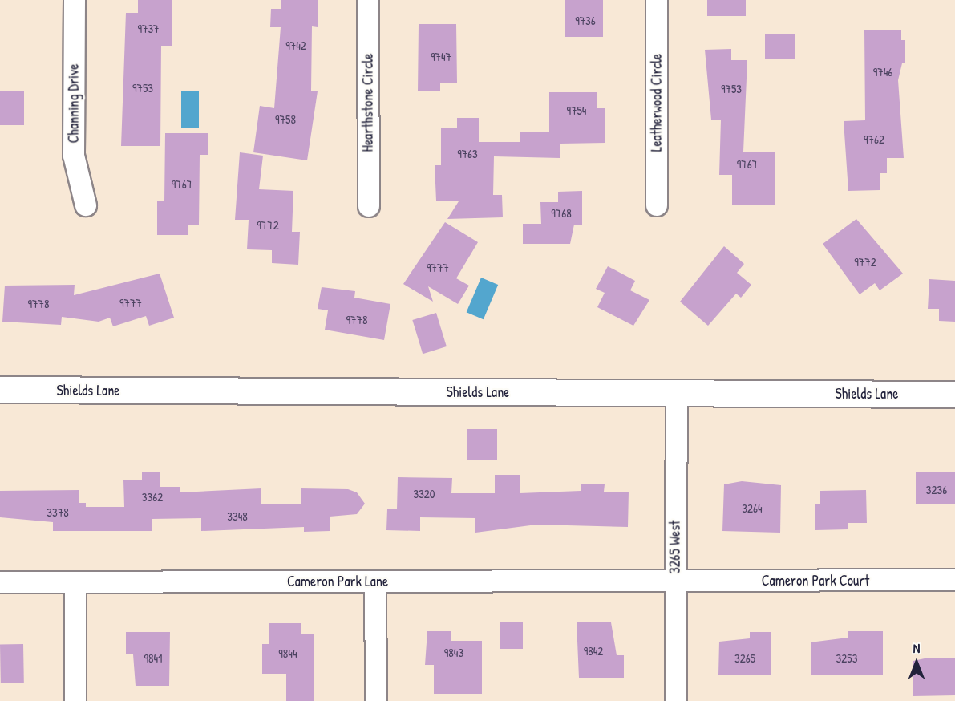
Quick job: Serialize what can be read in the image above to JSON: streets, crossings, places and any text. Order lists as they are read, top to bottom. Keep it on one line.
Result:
{"streets":{"main road":["Shields Lane"],"street":["Hearthstone Circle","Leatherwood Circle","Channing Drive","3265 West","Cameron Park Court","Cameron Park Lane"]},"crossings":[["Shields Lane","3265 West"],["3265 West","Cameron Park Court"],["3265 West","Cameron Park Lane"],["Cameron Park Court","Cameron Park Lane"]],"house_numbers":["9736","9737","9742","9747","9746","9753","9753","9754","9758","9762","9763","9767","9767","9768","9772","9772","9777","9777","9778","9778","3236","3320","3362","3264","3378","3348","9842","9843","9844","9841","3265","3253"],"north":"top"}
